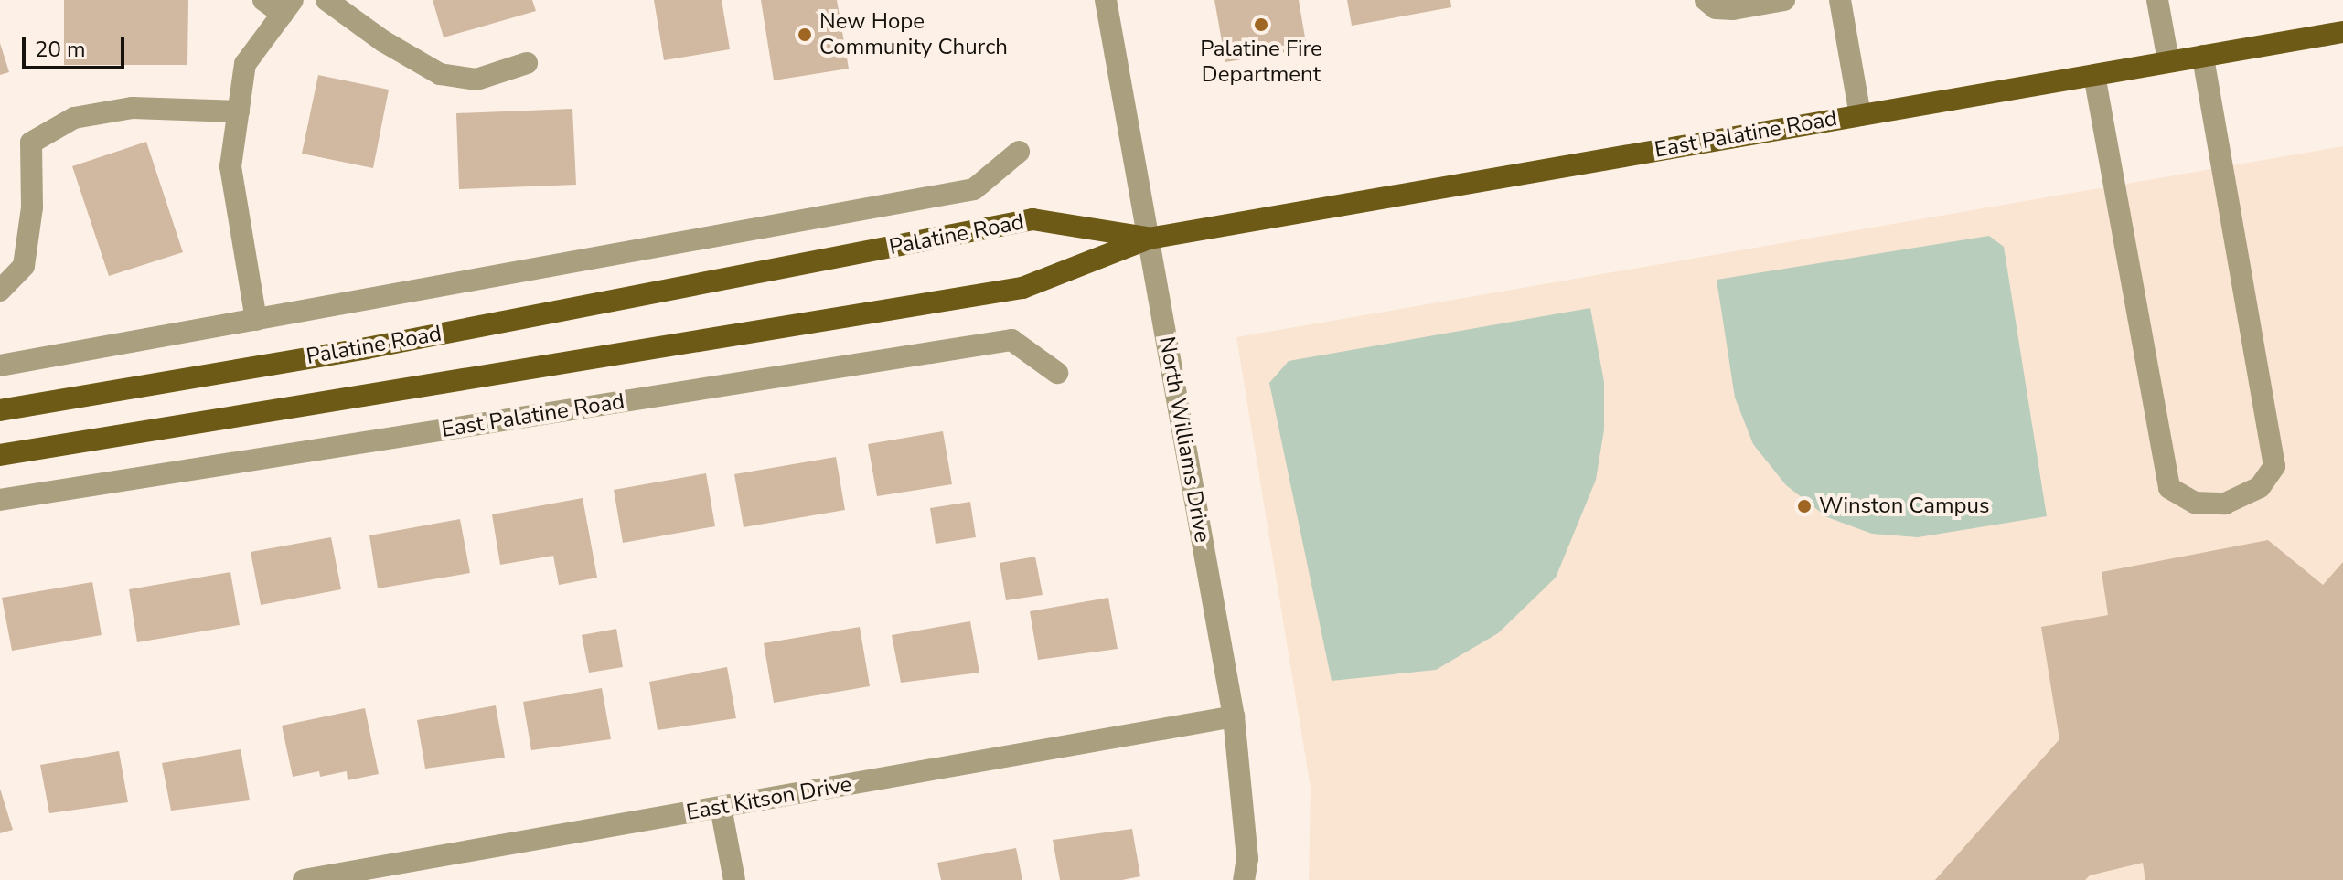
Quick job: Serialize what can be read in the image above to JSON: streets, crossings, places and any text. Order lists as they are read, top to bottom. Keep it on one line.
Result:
{"streets":{"main road":["East Palatine Road","Palatine Road"],"street":["North Williams Drive","East Kitson Drive"]},"crossings":[["East Palatine Road","Palatine Road"],["East Palatine Road","North Williams Drive"],["Palatine Road","North Williams Drive"],["North Williams Drive","East Kitson Drive"]],"places":["Palatine Fire Department","New Hope Community Church","Winston Campus"],"scale_bar":"20 m"}
